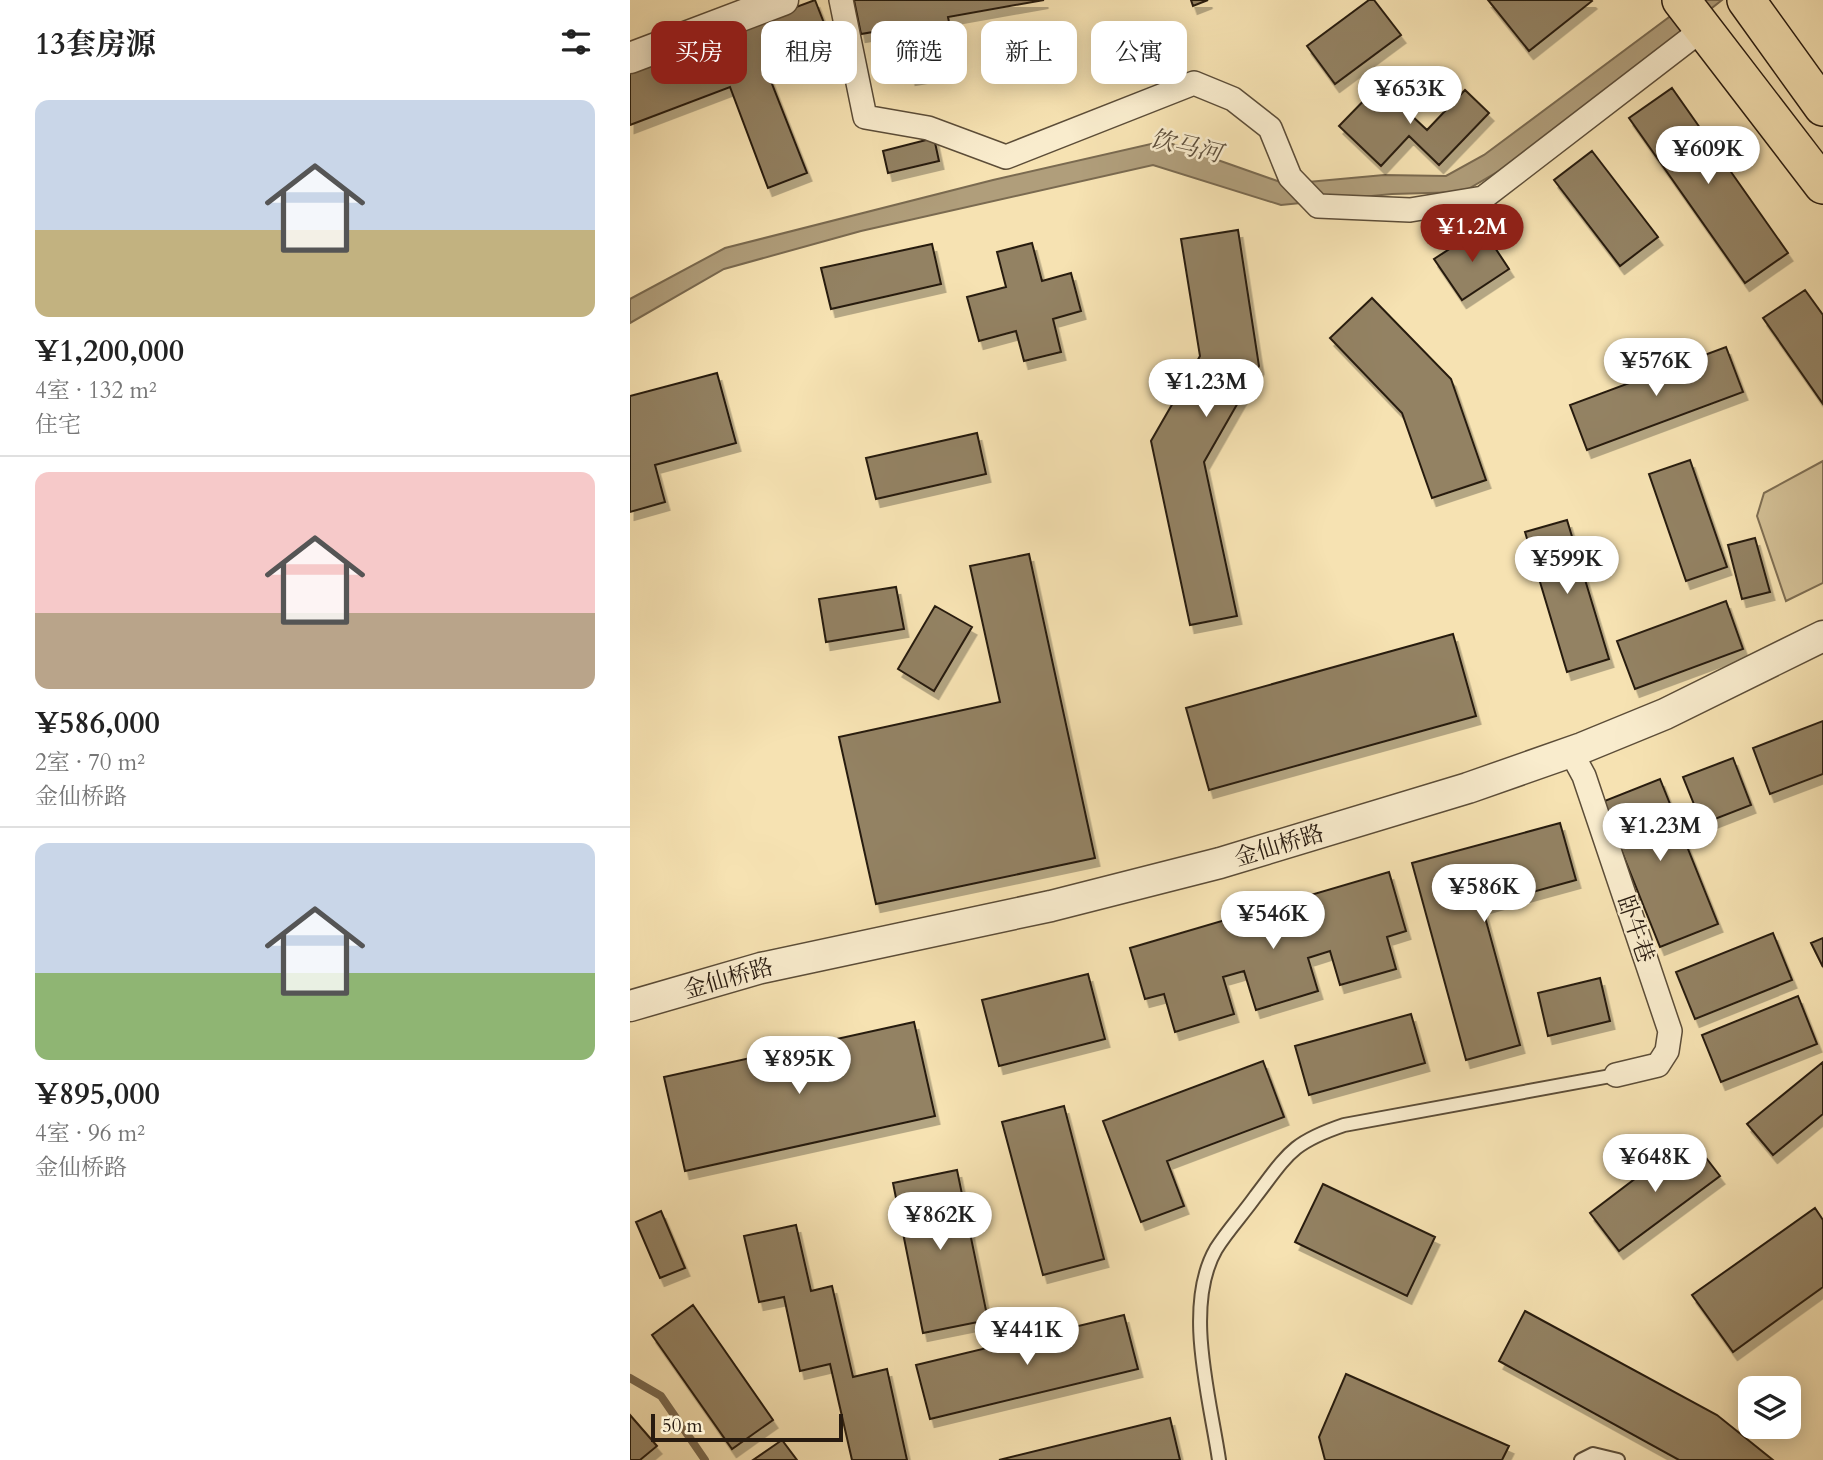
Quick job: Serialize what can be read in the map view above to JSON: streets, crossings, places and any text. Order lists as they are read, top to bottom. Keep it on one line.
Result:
{"streets":{"street":["金仙桥路","卧牛巷"]},"crossings":[["金仙桥路","卧牛巷"]],"water":["饮马河"],"scale_bar":"50 m","page":{"heading":"13套房源","chip":["买房","租房","筛选","新上","公寓"],"price":["¥653K","¥609K","¥1.2M","¥576K","¥1.23M","¥599K","¥1.23M","¥586K","¥546K","¥895K","¥648K","¥862K","¥441K"],"list":[{"name":"¥1,200,000","note":"4室 · 132 m² · 住宅"},{"name":"¥586,000","note":"2室 · 70 m² · 金仙桥路"},{"name":"¥895,000","note":"4室 · 96 m² · 金仙桥路"}],"scale":"50 m"}}
